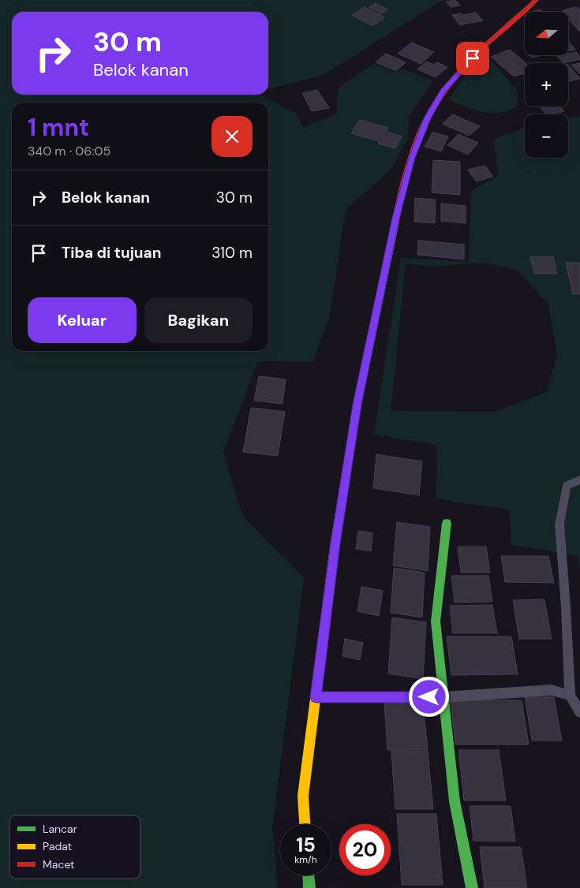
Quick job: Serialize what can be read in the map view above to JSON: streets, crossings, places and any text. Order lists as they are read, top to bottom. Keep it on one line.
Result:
{"legend":["Lancar","Padat","Macet"],"north":"left","page":{"map_buttons":["+","−"],"turn":["30 m","Belok kanan"],"heading":["1 mnt","340 m · 06:05"],"list":[{"name":"Belok kanan","value":"30 m"},{"name":"Tiba di tujuan","value":"310 m"}],"buttons":["Keluar","Bagikan"],"speed":"15 km/h","limit":"20"}}
